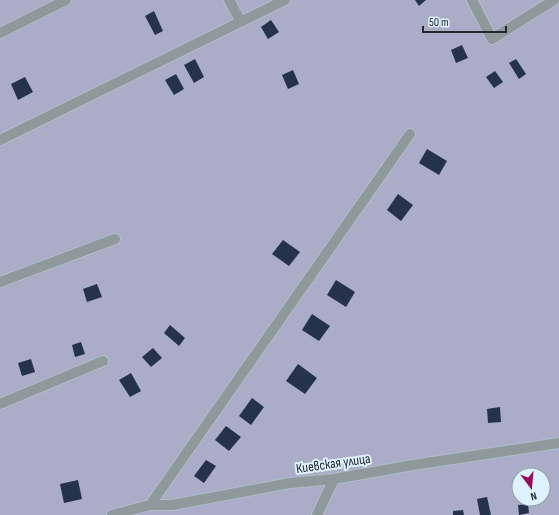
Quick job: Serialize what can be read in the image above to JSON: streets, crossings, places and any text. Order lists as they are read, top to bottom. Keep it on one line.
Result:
{"streets":{"street":["Киевская улица"]},"scale_bar":"50 m","north":"bottom"}
